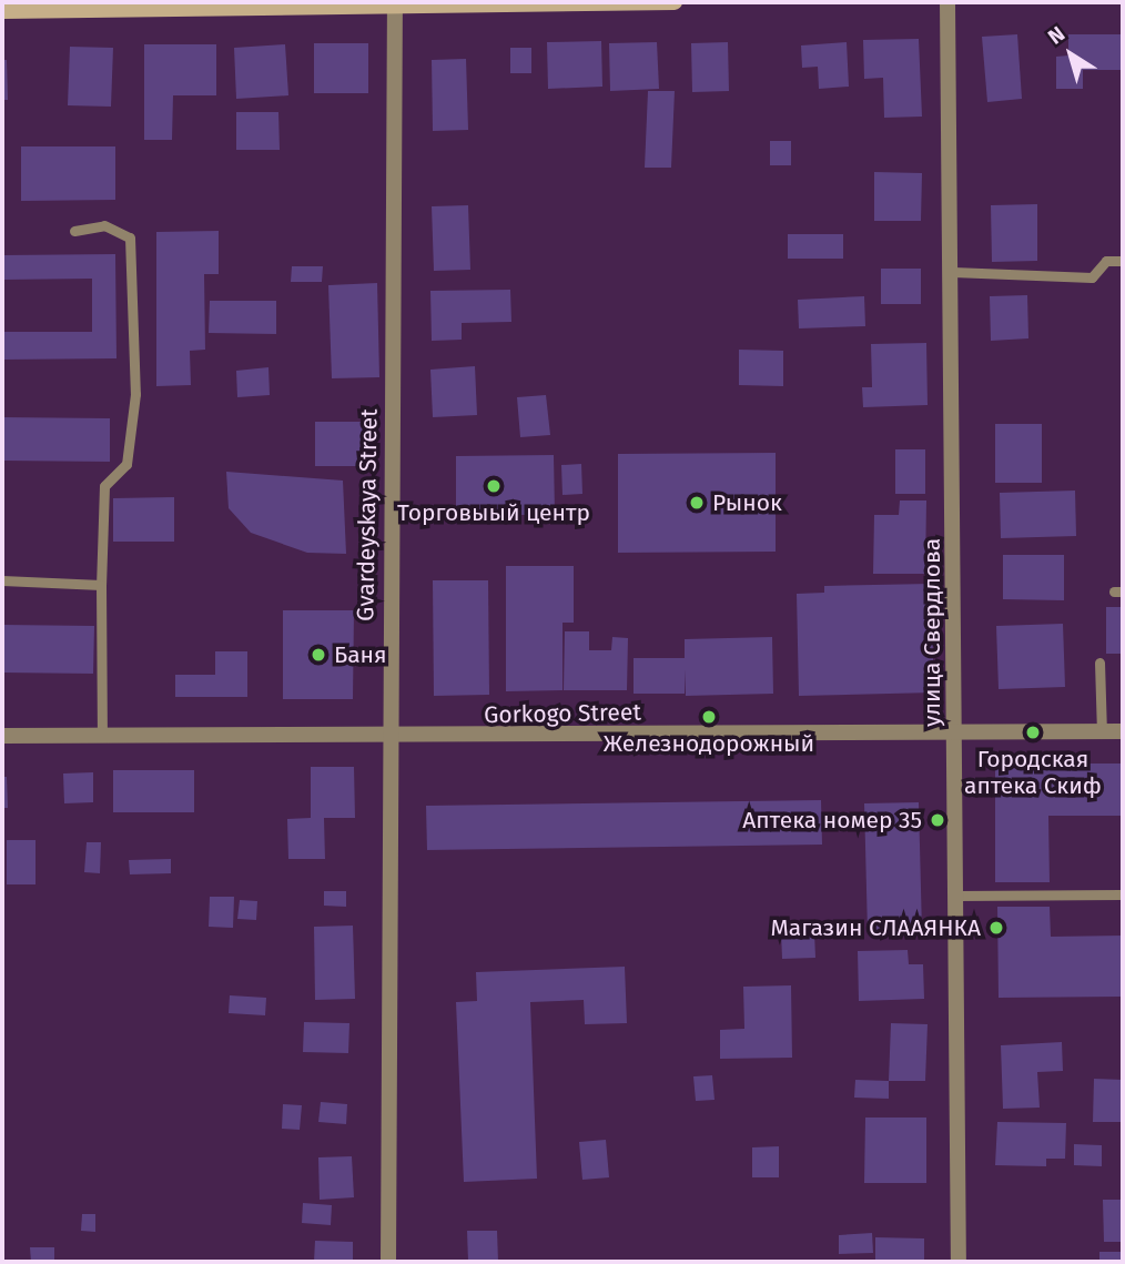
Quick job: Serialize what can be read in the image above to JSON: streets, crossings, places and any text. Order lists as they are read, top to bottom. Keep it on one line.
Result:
{"streets":{"street":["Gvardeyskaya Street","улица Свердлова","Gorkogo Street"]},"crossings":[["Gvardeyskaya Street","Gorkogo Street"],["улица Свердлова","Gorkogo Street"]],"places":["Торговыый центр","Рынок","Баня","Железнодорожный","Городская аптека Скиф","Аптека номер 35","Магазин СЛААЯНКА"],"north":"top left"}
